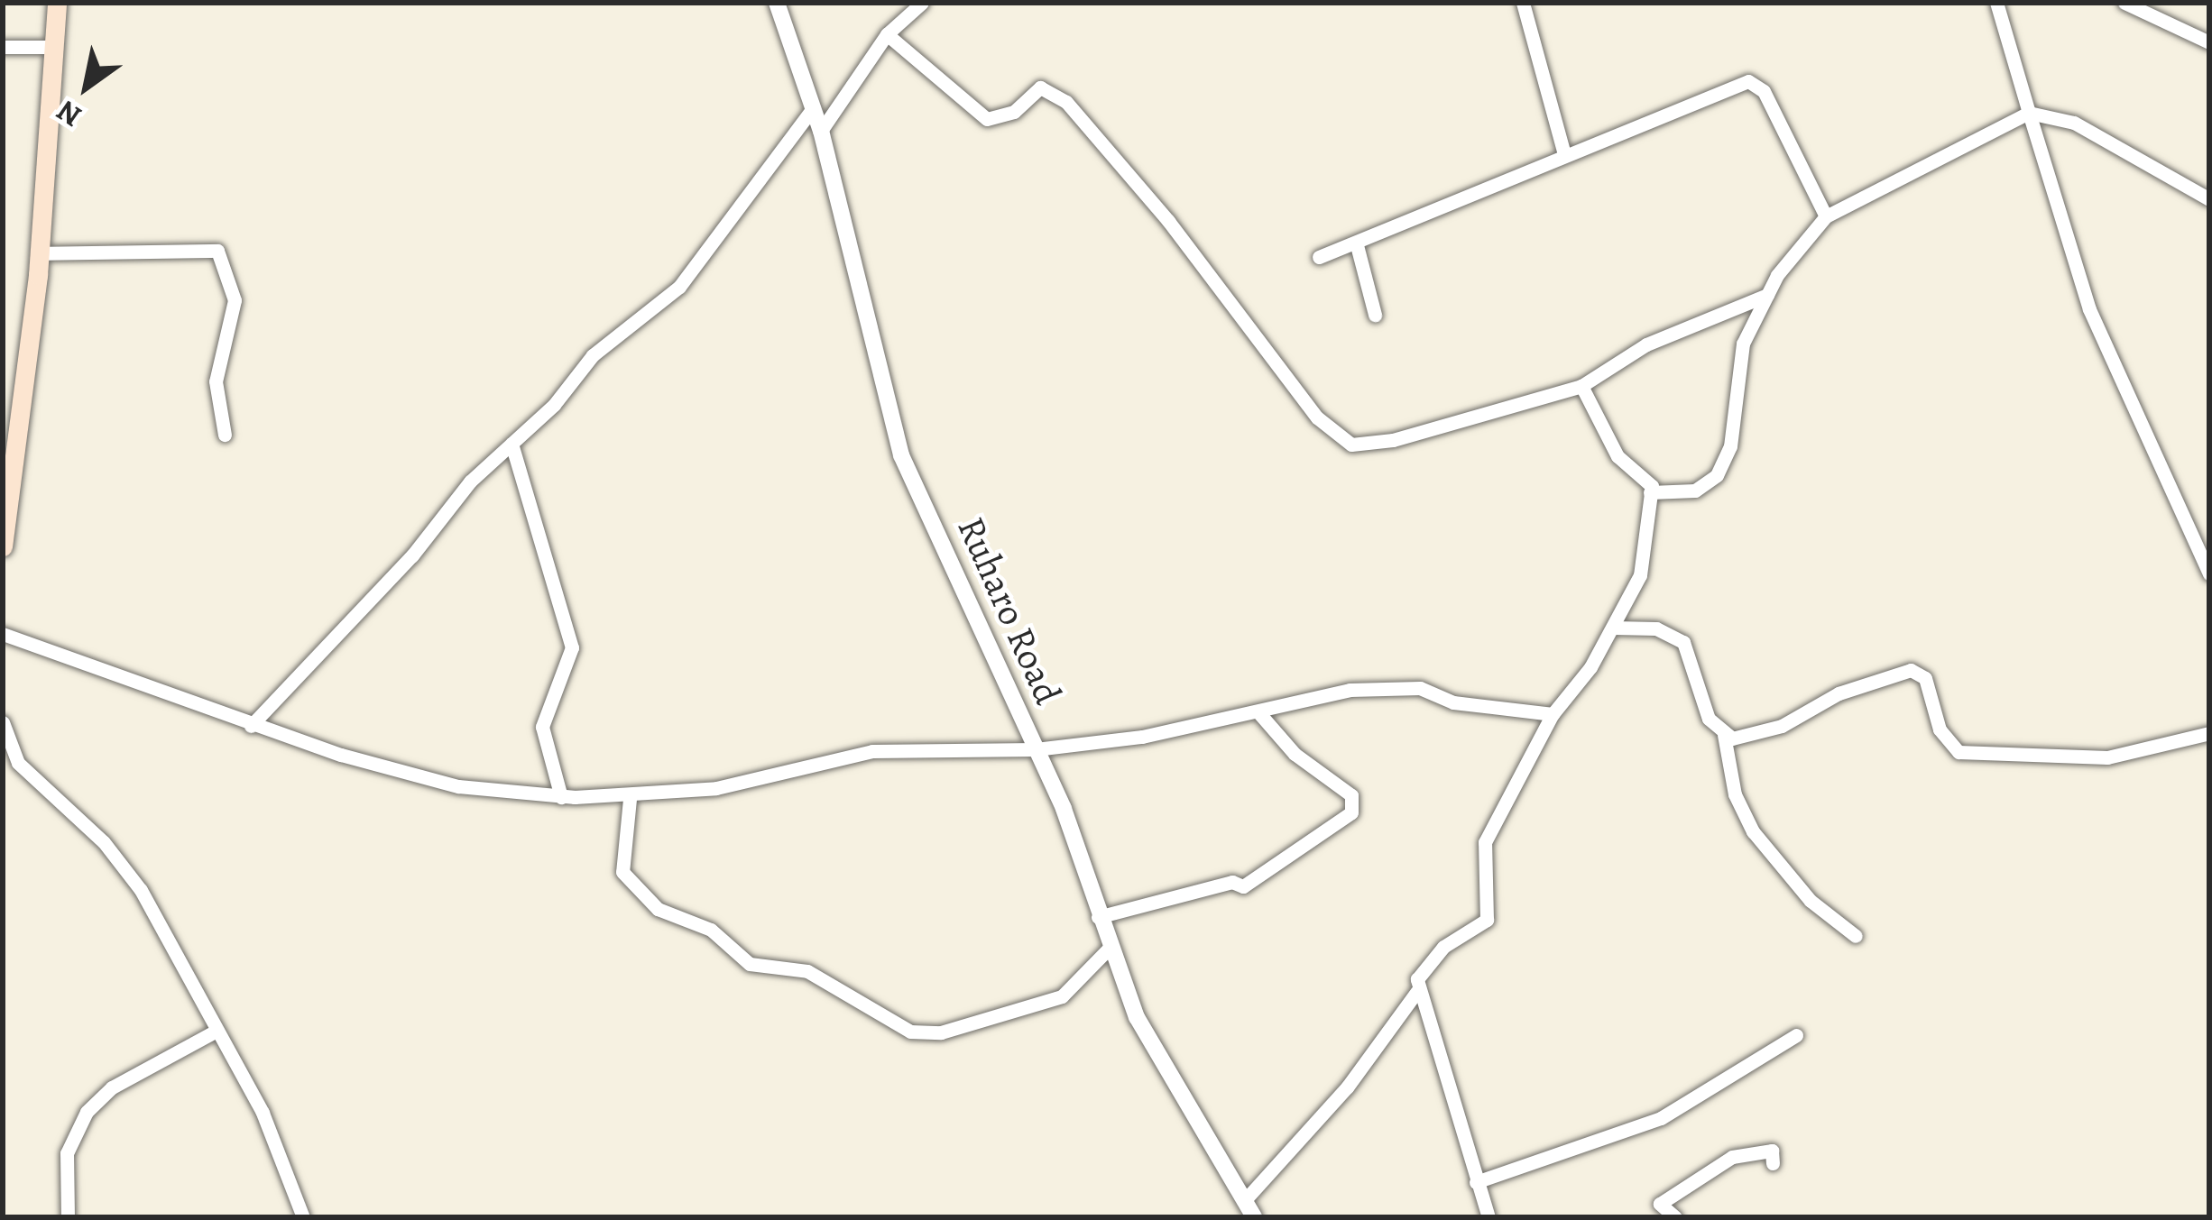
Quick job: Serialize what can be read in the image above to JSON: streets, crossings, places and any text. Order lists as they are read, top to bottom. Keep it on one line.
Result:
{"streets":{"street":["Ruharo Road"]},"north":"bottom left"}
